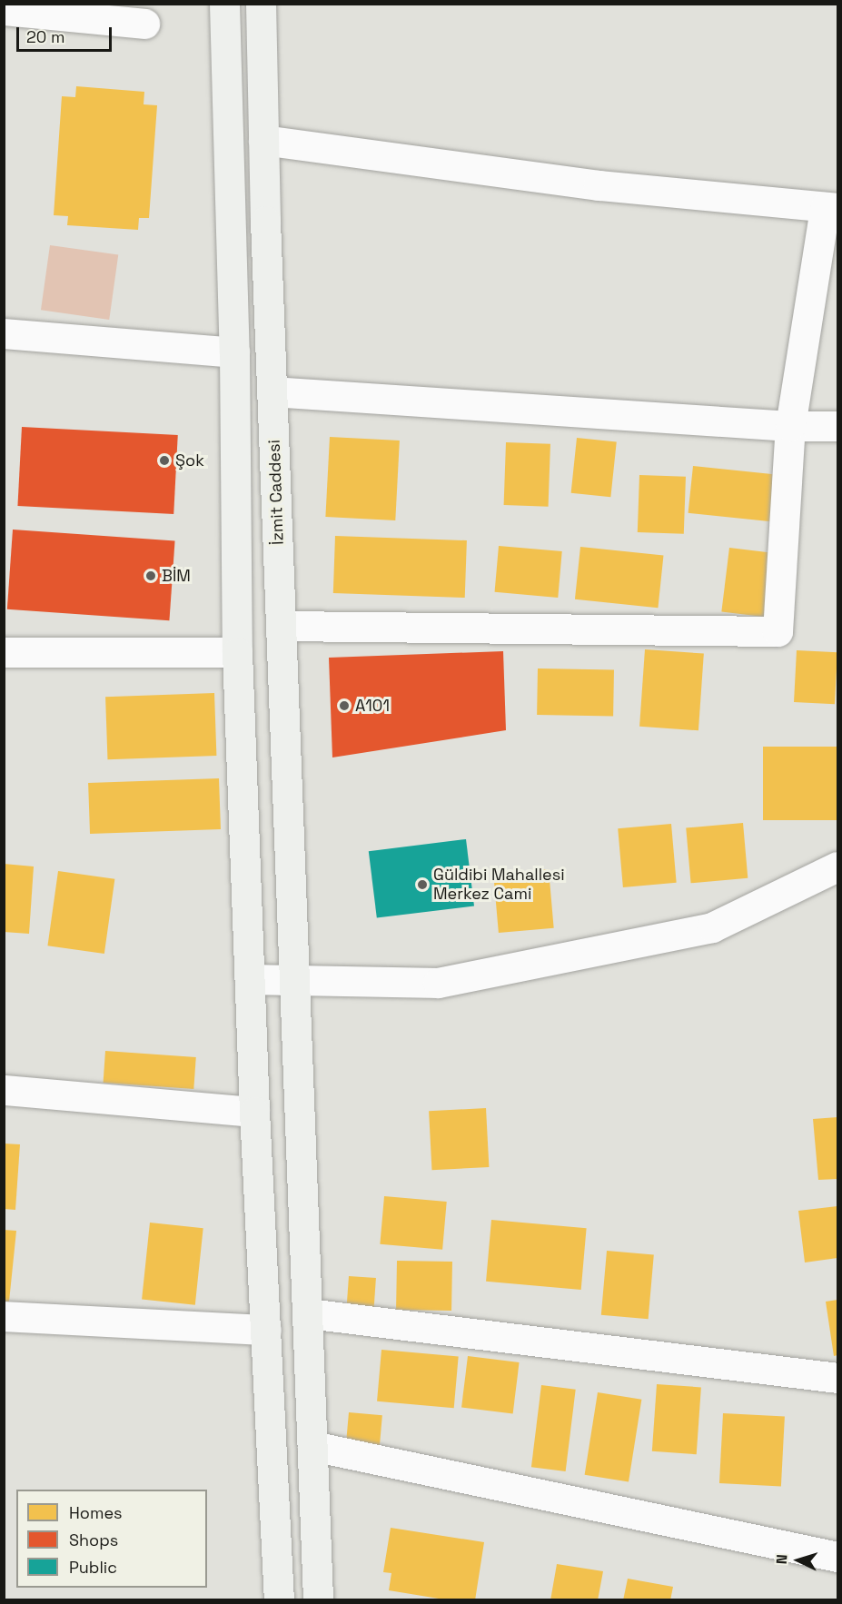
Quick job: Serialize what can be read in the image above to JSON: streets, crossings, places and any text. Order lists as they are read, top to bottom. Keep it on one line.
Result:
{"streets":{"main road":["İzmit Caddesi"]},"places":["Şok","BİM","A101","Güldibi Mahallesi Merkez Cami"],"legend":["Homes","Shops","Public"],"scale_bar":"20 m","north":"left"}
